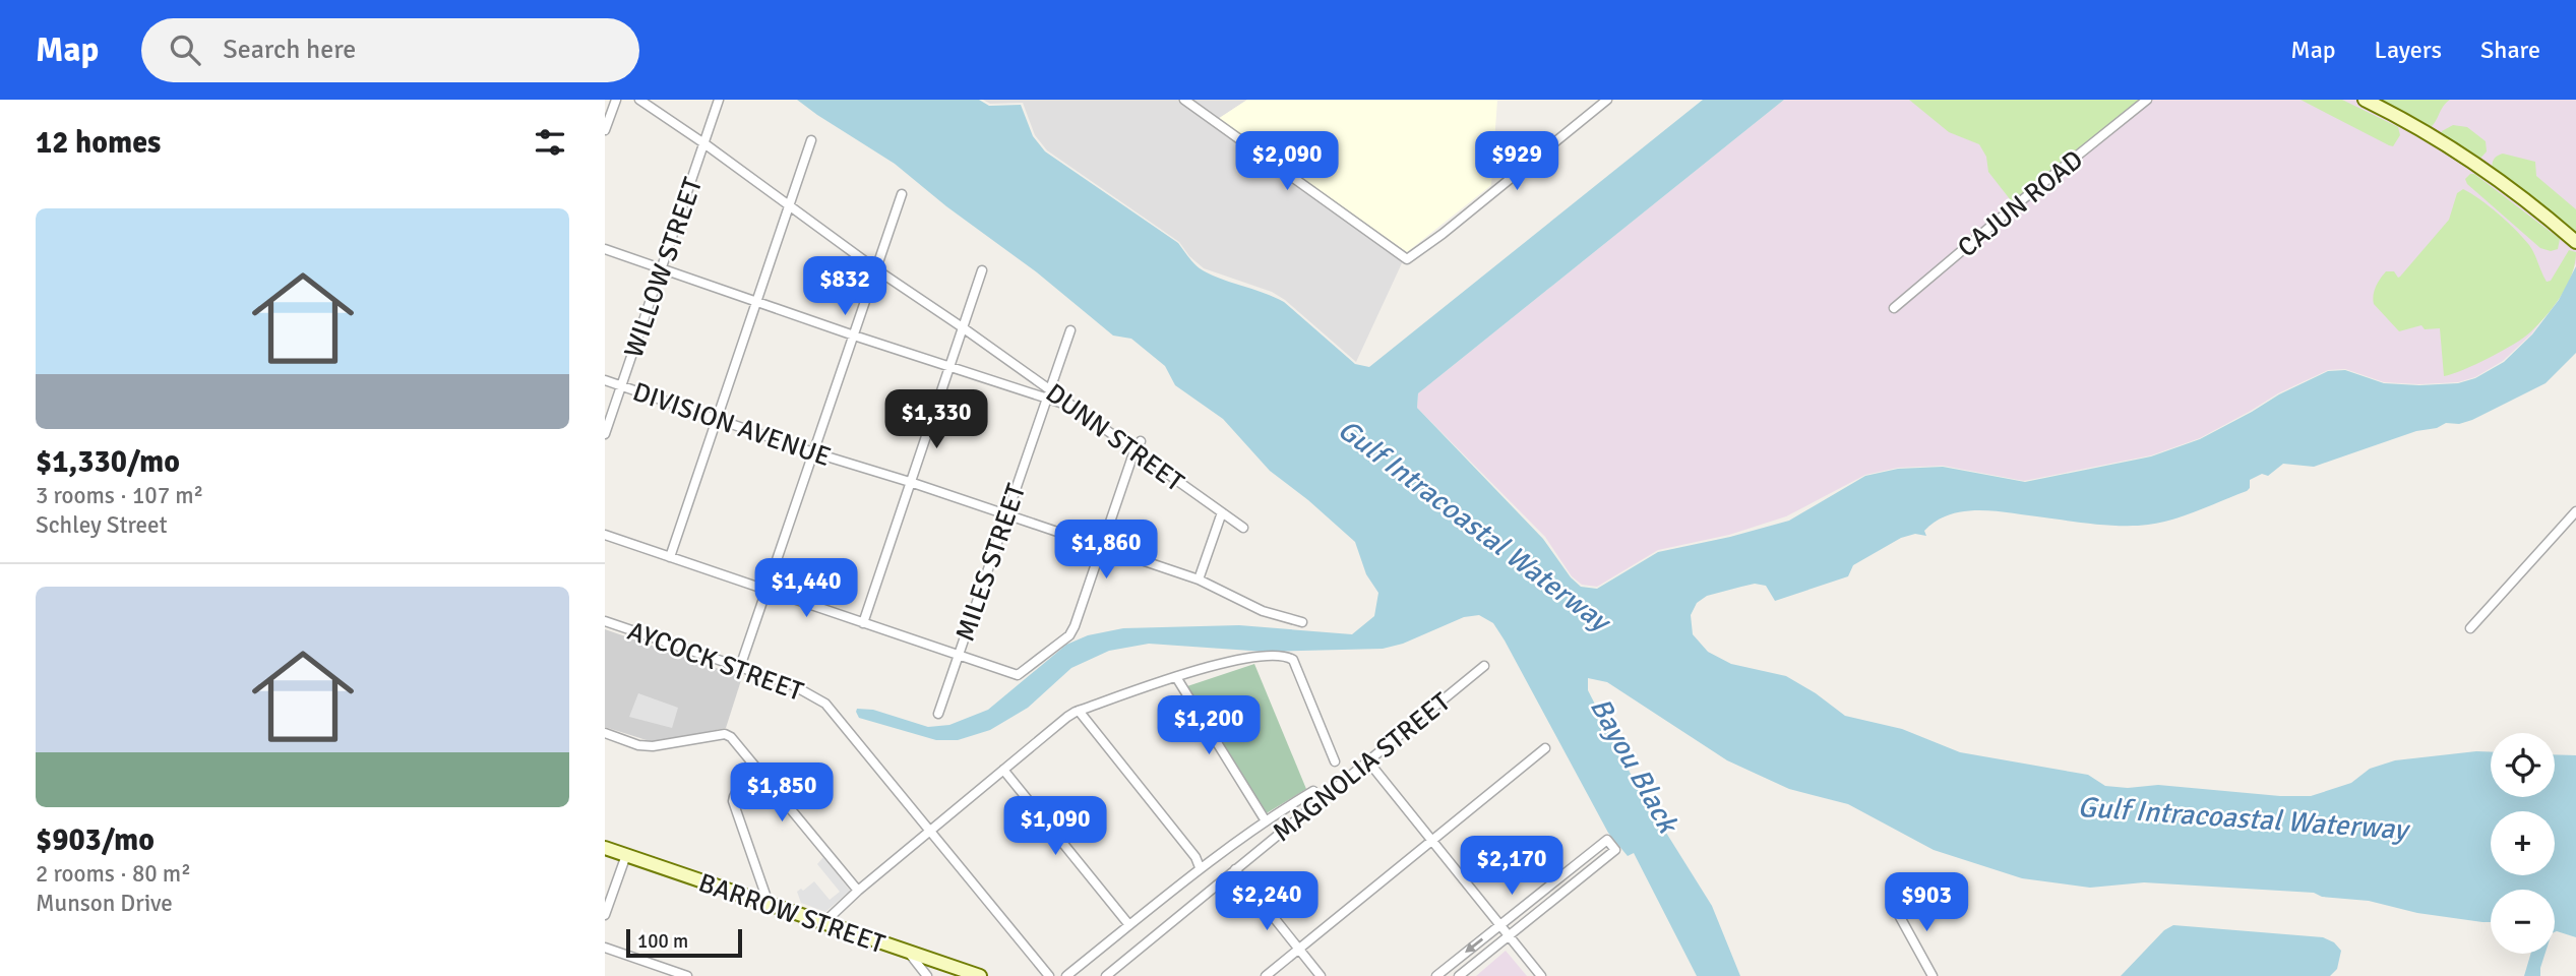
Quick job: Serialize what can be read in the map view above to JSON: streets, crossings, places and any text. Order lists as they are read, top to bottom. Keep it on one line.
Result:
{"streets":{"main road":["BARROW STREET"],"street":["CAJUN ROAD","WILLOW STREET","DIVISION AVENUE","DUNN STREET","MILES STREET","AYCOCK STREET","MAGNOLIA STREET"]},"crossings":[["WILLOW STREET","DIVISION AVENUE"],["WILLOW STREET","DUNN STREET"],["DIVISION AVENUE","MILES STREET"],["DUNN STREET","MILES STREET"]],"water":["Gulf Intracoastal Waterway","Bayou Black"],"scale_bar":"100 m","page":{"header":"Map","search":"Search here","nav":["Map","Layers","Share"],"heading":"12 homes","price":["$2,090","$929","$832","$1,330","$1,860","$1,440","$1,200","$1,850","$1,090","$2,170","$2,240","$903"],"list":[{"name":"$1,330/mo","note":"3 rooms · 107 m² · Schley Street"},{"name":"$903/mo","note":"2 rooms · 80 m² · Munson Drive"}],"map_buttons":["+","−"],"scale":"100 m"}}
